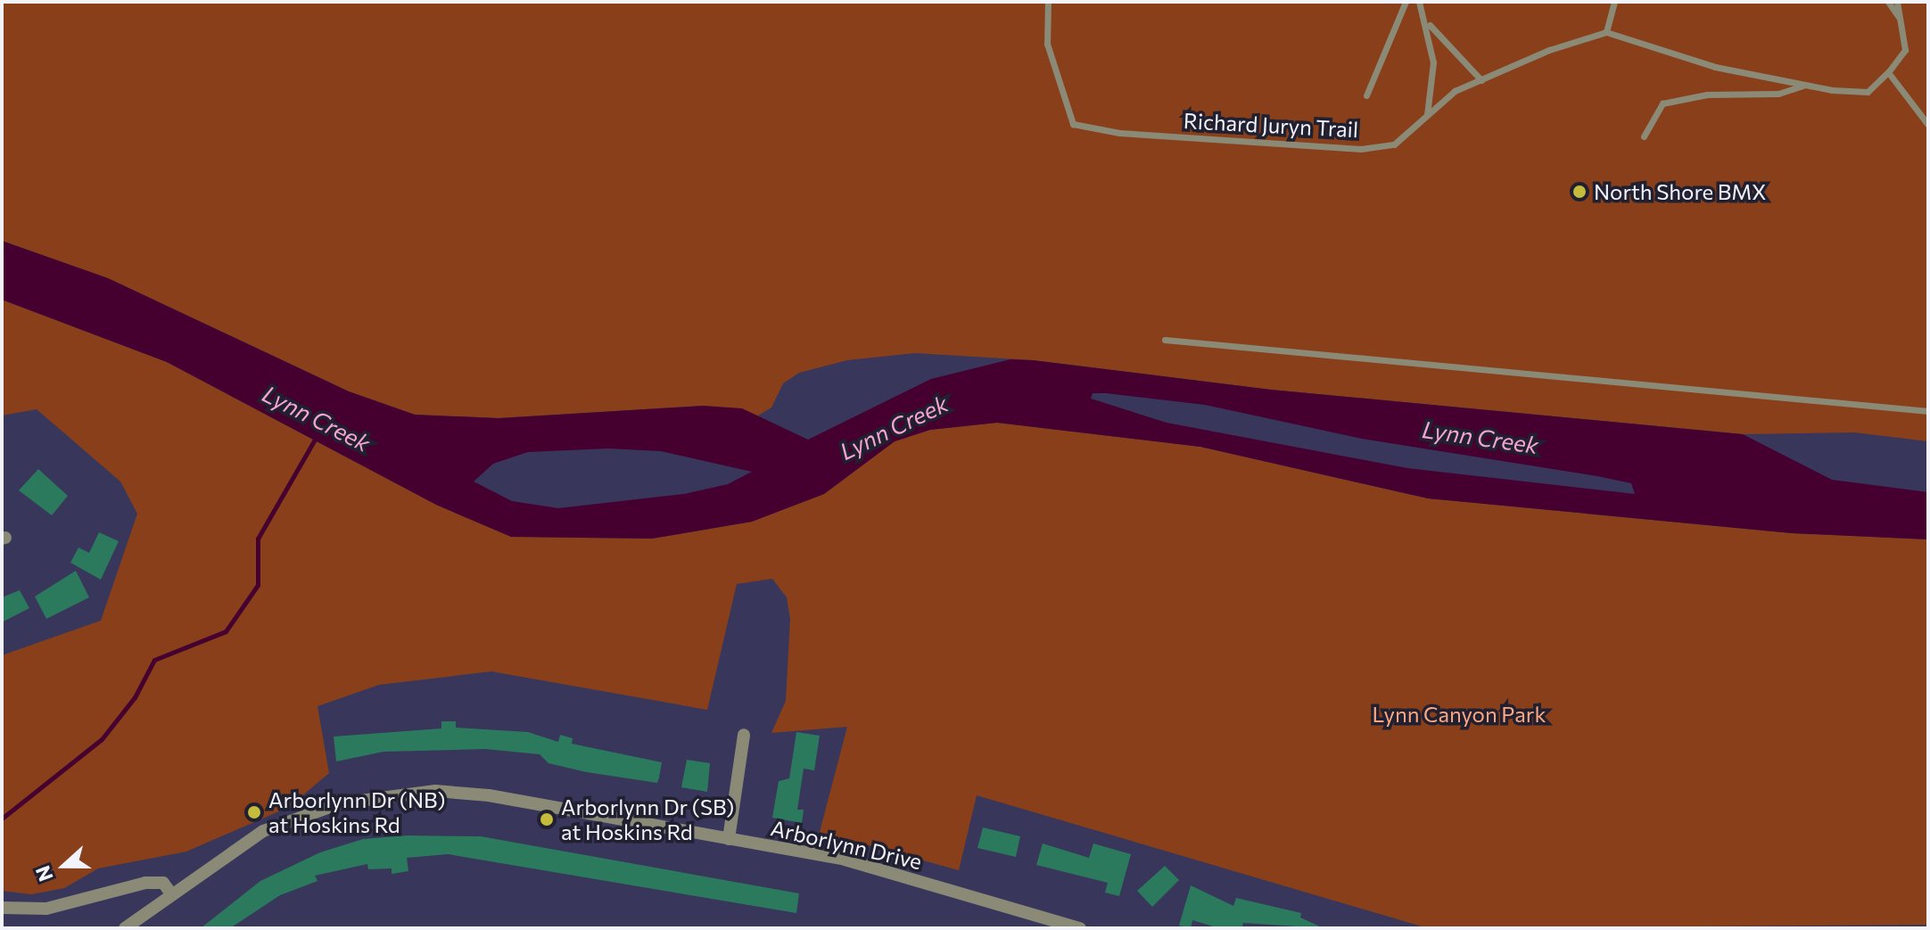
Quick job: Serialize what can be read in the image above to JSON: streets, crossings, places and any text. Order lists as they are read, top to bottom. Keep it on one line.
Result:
{"streets":{"street":["Arborlynn Drive"],"lane":["Richard Juryn Trail"]},"water":["Lynn Creek"],"parks":["Lynn Canyon Park"],"places":["North Shore BMX","Arborlynn Dr (NB) at Hoskins Rd","Arborlynn Dr (SB) at Hoskins Rd"],"north":"left"}
